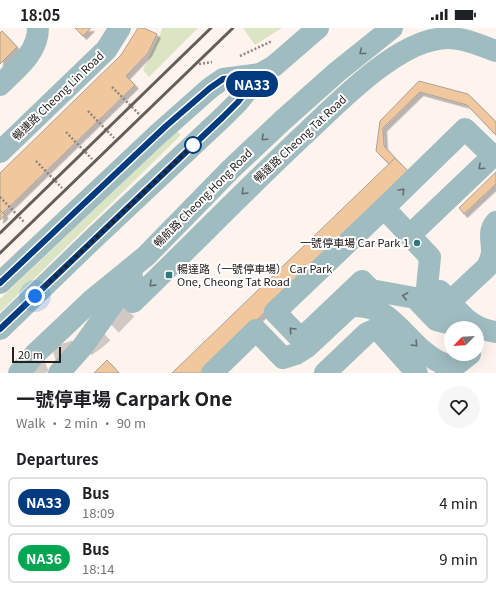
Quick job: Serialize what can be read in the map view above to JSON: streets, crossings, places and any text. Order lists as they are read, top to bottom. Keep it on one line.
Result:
{"streets":{"street":["暢連路 Cheong Lin Road","暢達路 Cheong Tat Road","暢航路 Cheong Hong Road"]},"places":{"other":["一號停車場 Car Park 1"],"transit":["暢達路（一號停車場） Car Park One, Cheong Tat Road"]},"lines":["bus line NA33"],"scale_bar":"20 m","north":"bottom left","page":{"status":"18:05","on_map":"NA33","scale":"20 m","heading":[["一號停車場 Carpark One","Walk · 2 min · 90 m"],"Departures"],"list":[{"mark":"NA33","name":"Bus","note":"18:09","value":"4 min"},{"mark":"NA36","name":"Bus","note":"18:14","value":"9 min"}]}}
